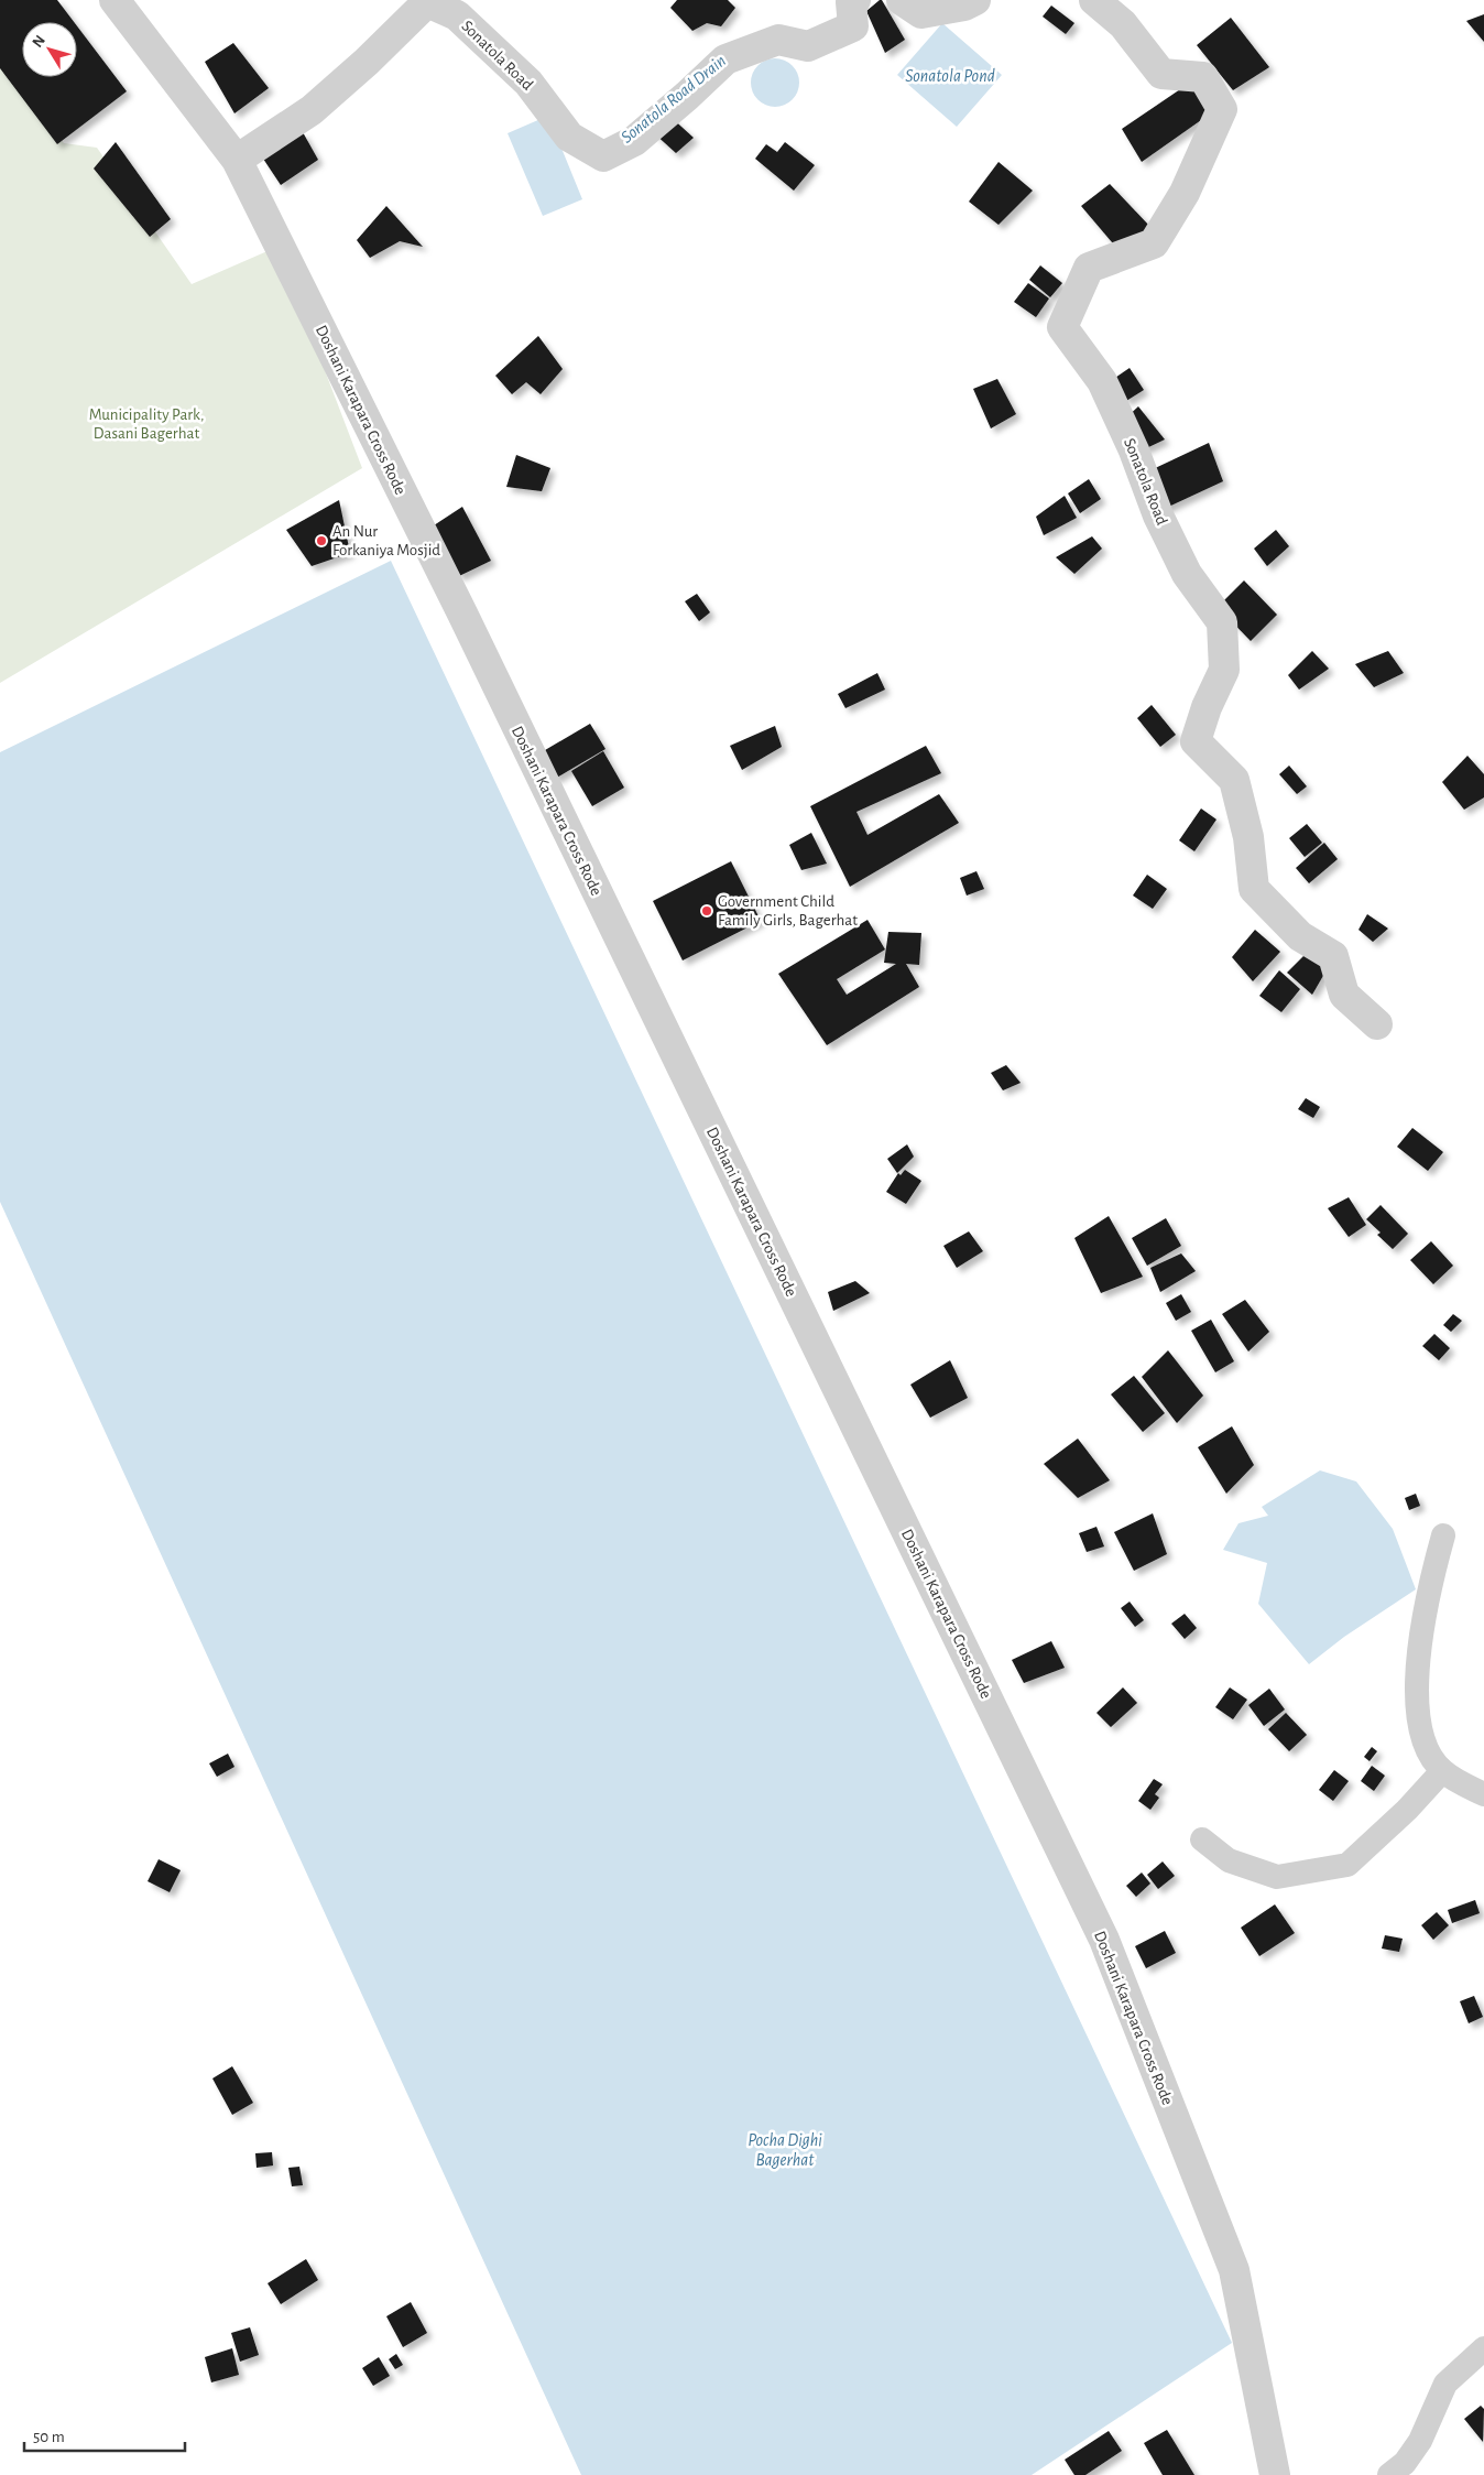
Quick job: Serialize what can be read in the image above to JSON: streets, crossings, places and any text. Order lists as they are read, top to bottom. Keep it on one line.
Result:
{"streets":{"street":["Sonatola Road","Doshani Karapara Cross Rode"]},"crossings":[["Sonatola Road","Doshani Karapara Cross Rode"]],"water":["Sonatola Pond","Sonatola Road Drain","Pocha Dighi Bagerhat"],"parks":["Municipality Park, Dasani Bagerhat"],"places":["An Nur Forkaniya Mosjid","Government Child Family Girls, Bagerhat"],"scale_bar":"50 m","north":"top left"}
